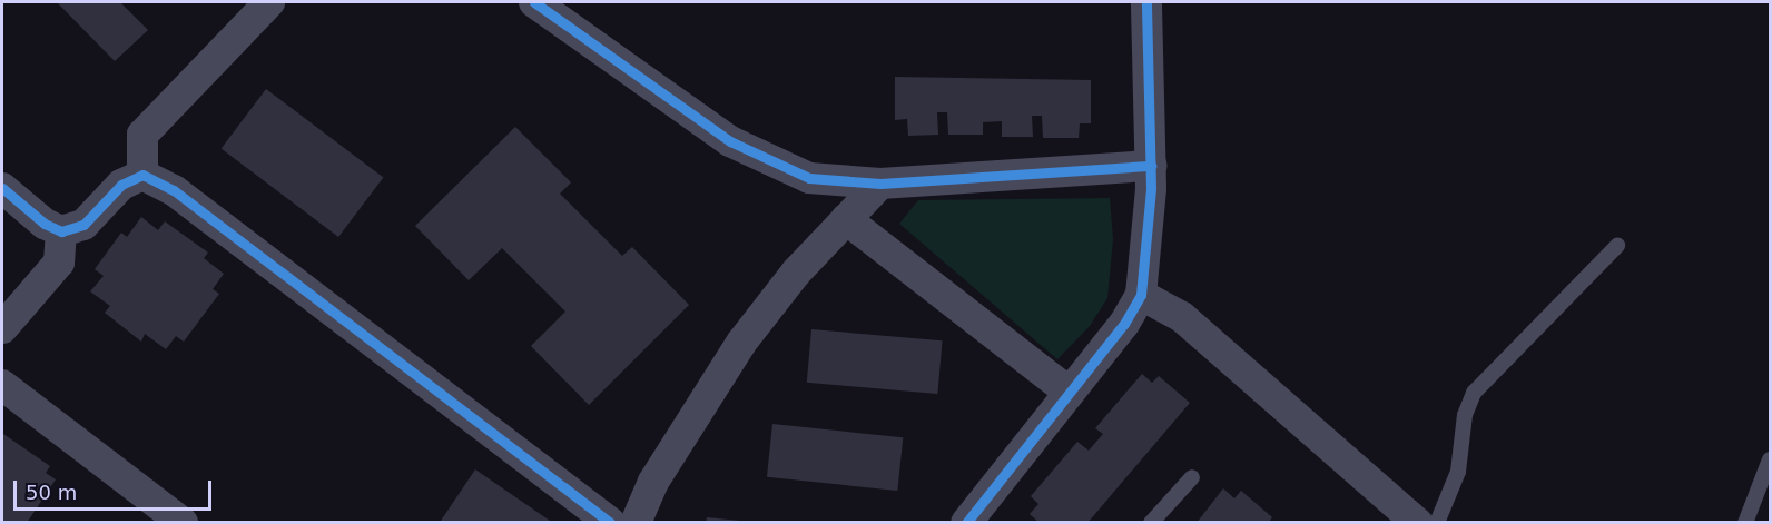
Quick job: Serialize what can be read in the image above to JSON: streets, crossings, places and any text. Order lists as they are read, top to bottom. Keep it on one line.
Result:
{"scale_bar":"50 m"}
